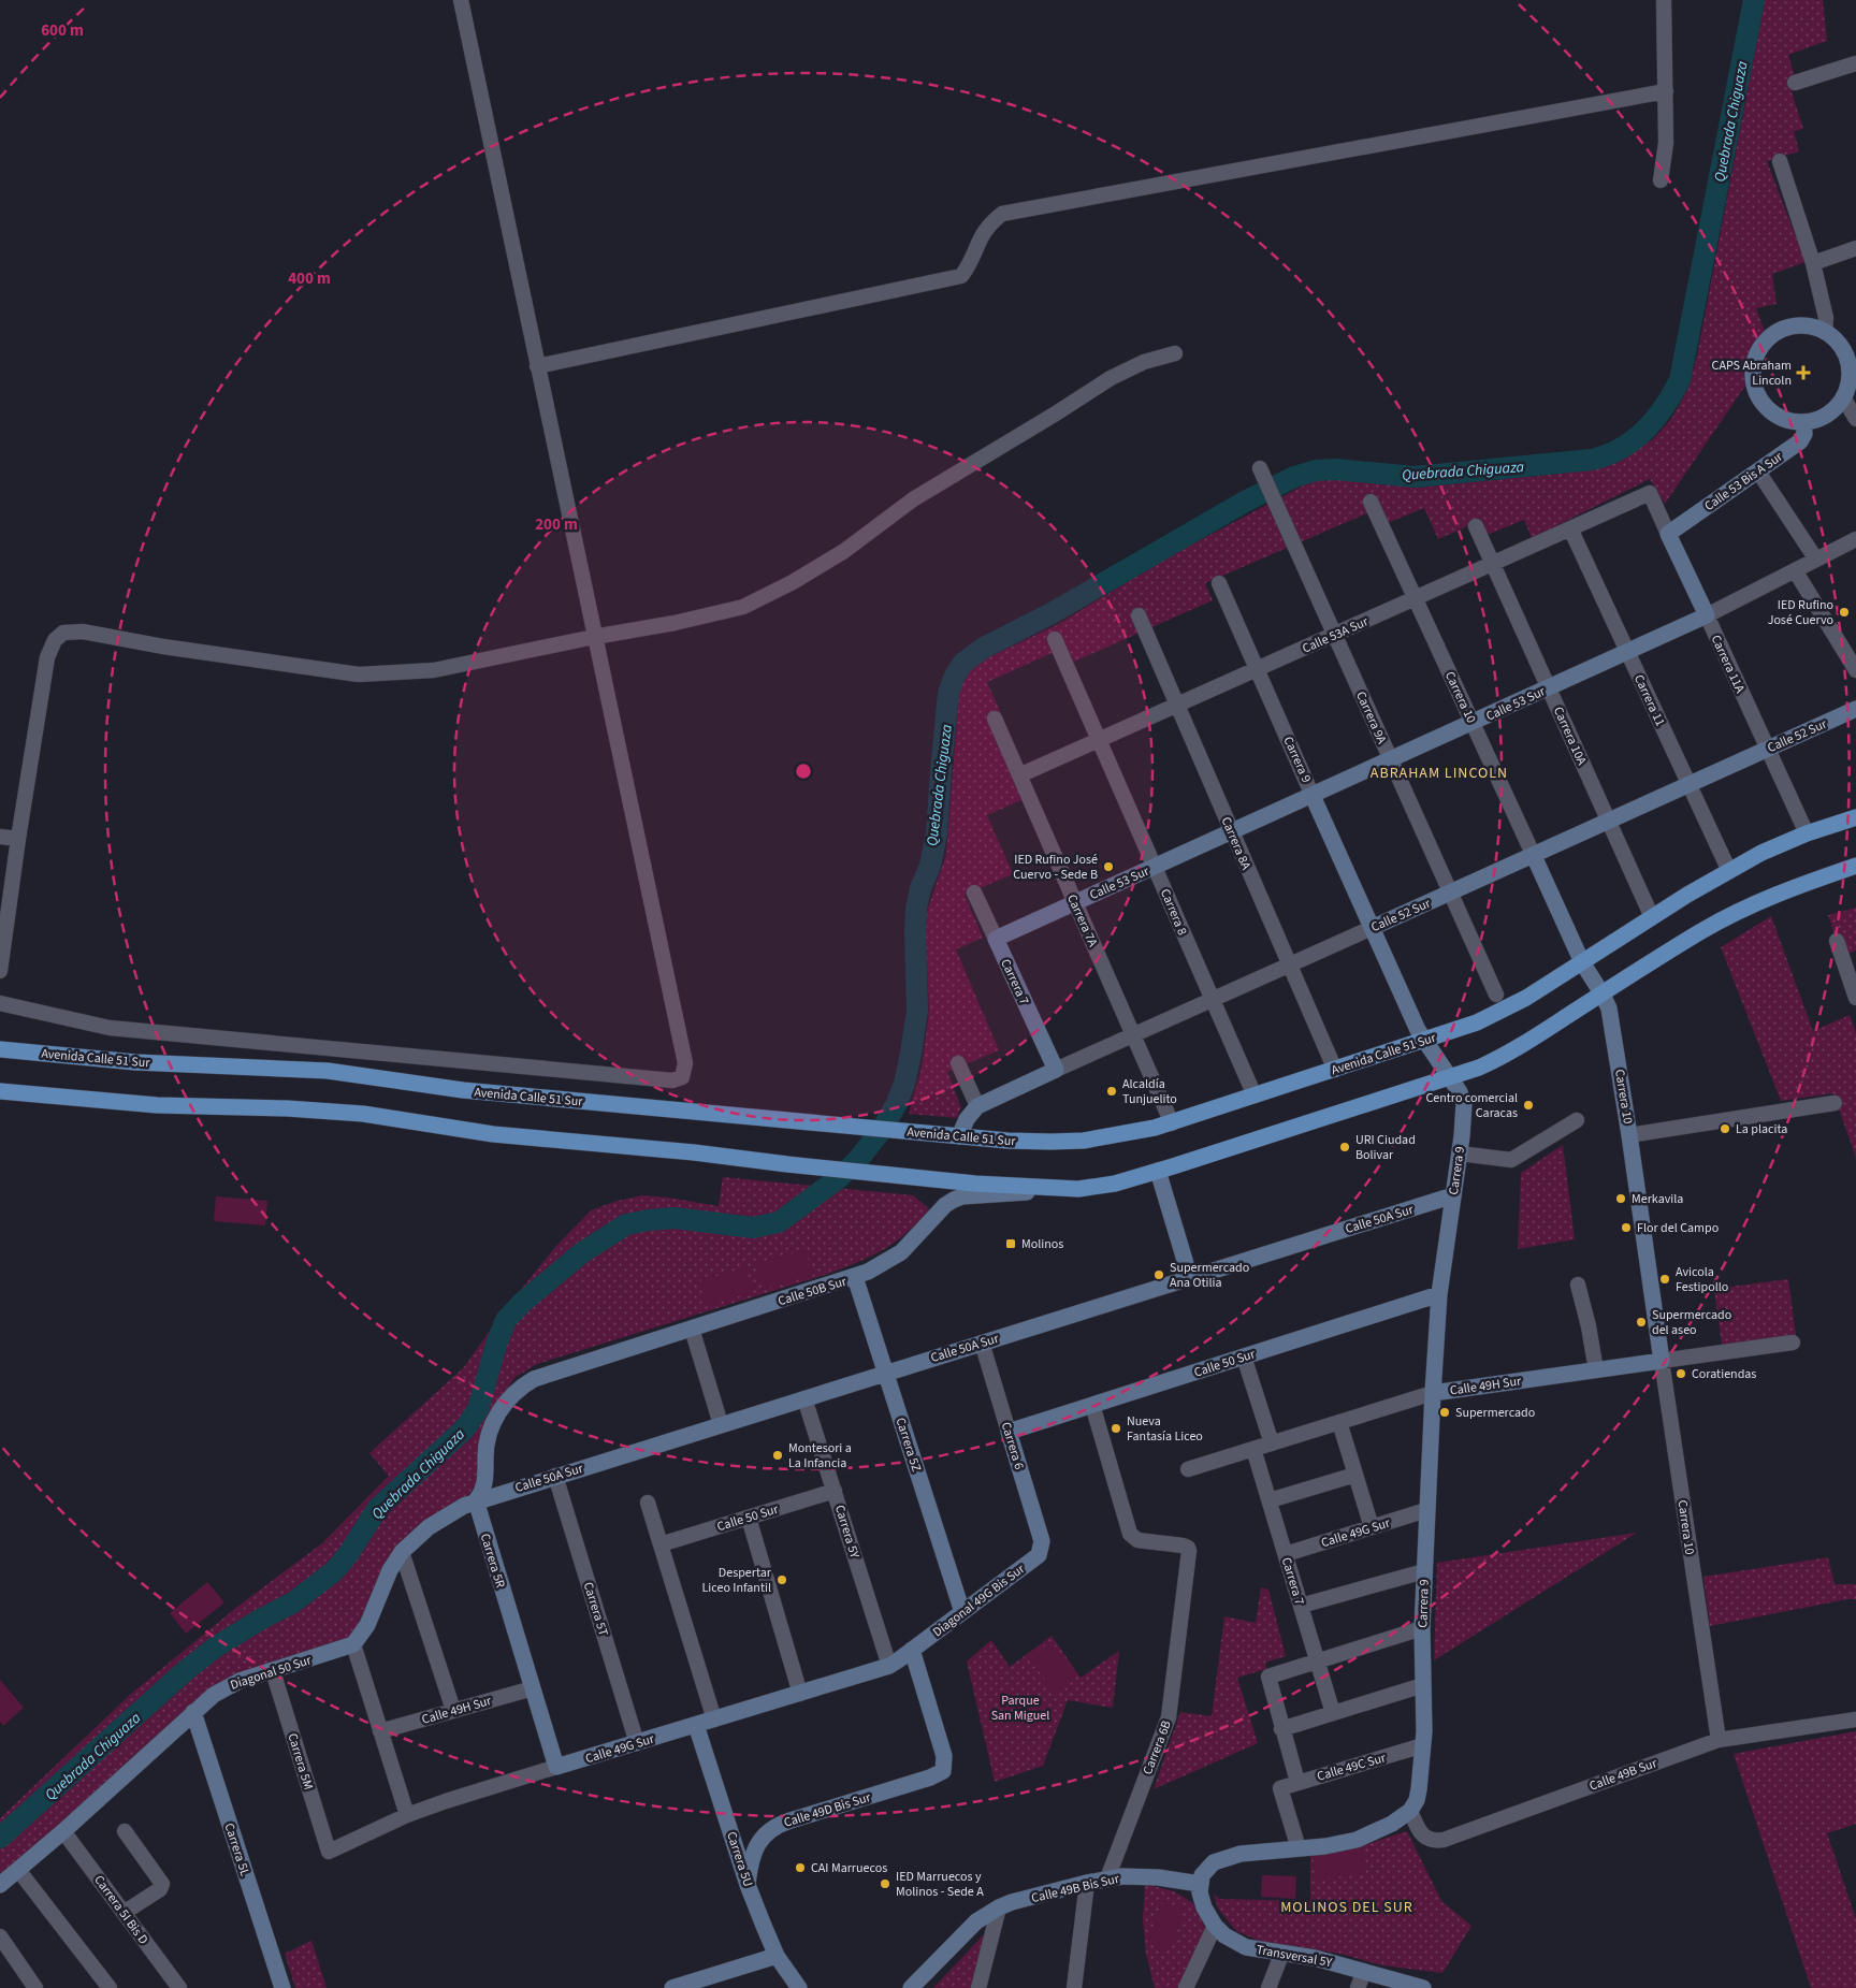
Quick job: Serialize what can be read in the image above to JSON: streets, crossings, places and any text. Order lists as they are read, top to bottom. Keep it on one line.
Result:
{"streets":{"main road":["Avenida Calle 51 Sur"],"street":["Calle 53 Bis A Sur","Calle 53A Sur","Carrera 11A","Carrera 10","Carrera 11","Calle 53 Sur","Carrera 9A","Carrera 10A","Calle 52 Sur","Carrera 9","Carrera 8A","Carrera 8","Carrera 7A","Carrera 7","Calle 50A Sur","Calle 50B Sur","Calle 50 Sur","Calle 49H Sur","Carrera 5Z","Carrera 6","Carrera 5Y","Calle 49G Sur","Carrera 5R","Diagonal 49G Bis Sur","Carrera 5T","Diagonal 50 Sur","Carrera 6B","Carrera 5M","Calle 49C Sur","Calle 49B Sur","Calle 49D Bis Sur","Carrera 5L","Carrera 5U","Calle 49B Bis Sur","Carrera 5I Bis D","Transversal 5Y"]},"crossings":[["Calle 53 Bis A Sur","Carrera 11A"],["Calle 53A Sur","Carrera 11A"],["Calle 53A Sur","Carrera 10"],["Calle 53A Sur","Carrera 11"],["Calle 53A Sur","Carrera 9A"],["Calle 53A Sur","Carrera 10A"],["Calle 53A Sur","Carrera 9"],["Calle 53A Sur","Carrera 8A"],["Calle 53A Sur","Carrera 8"],["Calle 53A Sur","Carrera 7A"],["Carrera 11A","Calle 53 Sur"],["Carrera 11A","Calle 52 Sur"],["Carrera 11A","Avenida Calle 51 Sur"],["Carrera 10","Calle 53 Sur"],["Carrera 10","Calle 52 Sur"],["Carrera 10","Avenida Calle 51 Sur"],["Carrera 10","Calle 49H Sur"],["Carrera 10","Calle 49B Sur"],["Carrera 11","Calle 53 Sur"],["Carrera 11","Calle 52 Sur"],["Carrera 11","Avenida Calle 51 Sur"],["Calle 53 Sur","Carrera 9A"],["Calle 53 Sur","Carrera 10A"],["Calle 53 Sur","Carrera 9"],["Calle 53 Sur","Carrera 8A"],["Calle 53 Sur","Carrera 8"],["Calle 53 Sur","Carrera 7A"],["Calle 53 Sur","Carrera 7"],["Carrera 9A","Calle 52 Sur"],["Carrera 10A","Calle 52 Sur"],["Carrera 10A","Avenida Calle 51 Sur"],["Calle 52 Sur","Carrera 9"],["Calle 52 Sur","Carrera 8A"],["Calle 52 Sur","Carrera 8"],["Calle 52 Sur","Carrera 7A"],["Calle 52 Sur","Carrera 7"],["Carrera 9","Avenida Calle 51 Sur"],["Carrera 9","Calle 50A Sur"],["Carrera 9","Calle 50 Sur"],["Carrera 9","Calle 49H Sur"],["Carrera 9","Calle 49G Sur"],["Carrera 9","Calle 49C Sur"],["Carrera 9","Calle 49B Sur"],["Carrera 8A","Avenida Calle 51 Sur"],["Carrera 8","Avenida Calle 51 Sur"],["Carrera 7A","Avenida Calle 51 Sur"],["Carrera 7","Calle 49H Sur"],["Carrera 7","Calle 49G Sur"],["Calle 50A Sur","Calle 50B Sur"],["Calle 50A Sur","Carrera 5Z"],["Calle 50A Sur","Carrera 6"],["Calle 50A Sur","Carrera 5Y"],["Calle 50A Sur","Carrera 5R"],["Calle 50A Sur","Carrera 5T"],["Calle 50B Sur","Carrera 5Z"],["Calle 50B Sur","Carrera 5R"],["Calle 50 Sur","Carrera 6"],["Calle 50 Sur","Carrera 5Y"],["Calle 50 Sur","Carrera 6B"],["Calle 49H Sur","Carrera 5R"],["Carrera 5Z","Diagonal 49G Bis Sur"],["Carrera 6","Diagonal 49G Bis Sur"],["Carrera 5Y","Calle 49G Sur"],["Calle 49G Sur","Carrera 5R"],["Calle 49G Sur","Diagonal 49G Bis Sur"],["Calle 49G Sur","Carrera 5T"],["Calle 49G Sur","Carrera 5M"],["Calle 49G Sur","Calle 49D Bis Sur"],["Calle 49G Sur","Carrera 5U"],["Diagonal 49G Bis Sur","Calle 49D Bis Sur"],["Diagonal 50 Sur","Carrera 5M"],["Diagonal 50 Sur","Carrera 5L"],["Diagonal 50 Sur","Carrera 5I Bis D"],["Carrera 6B","Calle 49B Bis Sur"],["Calle 49D Bis Sur","Carrera 5U"],["Calle 49B Bis Sur","Transversal 5Y"]],"districts":["ABRAHAM LINCOLN","MOLINOS DEL SUR"],"water":["Quebrada Chiguaza"],"parks":["Parque San Miguel"],"places":{"health":["CAPS Abraham Lincoln"],"other":["IED Rufino José Cuervo","IED Rufino José Cuervo - Sede B","Alcaldía Tunjuelito","Centro comercial Caracas","La placita","URI Ciudad Bolivar","Merkavila","Flor del Campo","Supermercado Ana Otilia","Avicola Festipollo","Supermercado del aseo","Coratiendas","Supermercado","Nueva Fantasía Liceo","Montesori a La Infancia","Despertar Liceo Infantil","CAI Marruecos","IED Marruecos y Molinos - Sede A"],"transit":["Molinos"]},"rings":["600 m","400 m","200 m"]}
